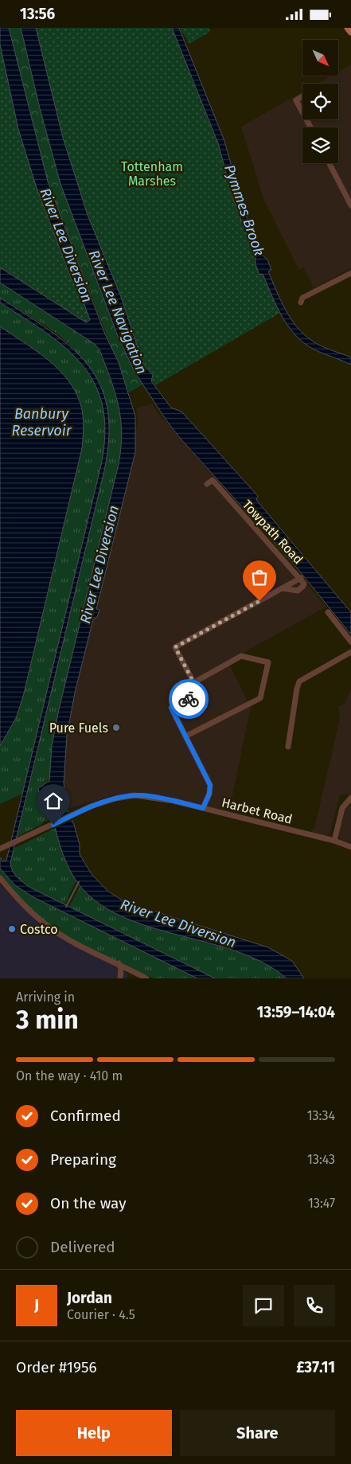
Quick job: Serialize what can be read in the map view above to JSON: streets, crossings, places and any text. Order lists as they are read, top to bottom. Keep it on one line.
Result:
{"streets":{"street":["Towpath Road","Harbet Road"]},"water":["Pymmes Brook","River Lee Diversion","River Lee Navigation","Banbury Reservoir"],"parks":["Tottenham Marshes"],"places":["Pure Fuels","Costco"],"north":"bottom right","page":{"status":"13:56","heading":["3 min","Arriving in","13:59–14:04"],"panel":["Jordan","Courier · 4.5","Order #1956","£37.11"],"bar":"On the way · 410 m","list":[["Confirmed","13:34"],["Preparing","13:43"],["On the way","13:47"],"Delivered"],"round":"J","buttons":["Help","Share"]}}
